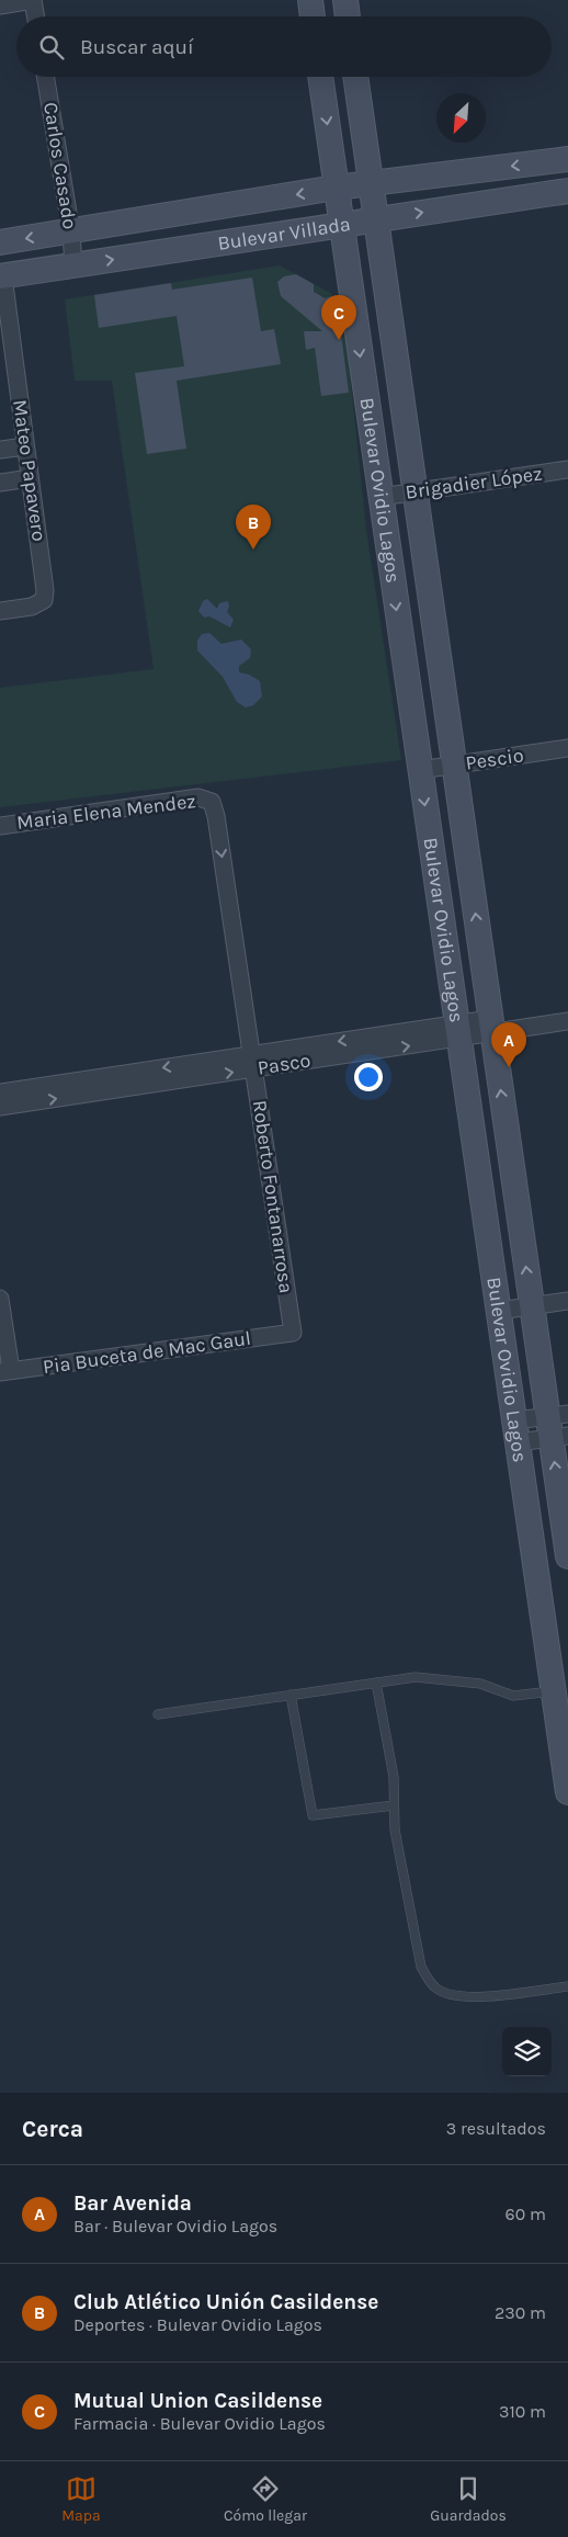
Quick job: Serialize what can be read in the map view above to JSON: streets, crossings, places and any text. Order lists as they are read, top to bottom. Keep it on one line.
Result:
{"streets":{"main road":["Bulevar Villada","Bulevar Ovidio Lagos"],"street":["Carlos Casado","Mateo Papavero","Brigadier López","Pescio","Maria Elena Mendez","Pasco","Roberto Fontanarrosa","Pia Buceta de Mac Gaul"]},"crossings":[["Carlos Casado","Bulevar Villada"],["Bulevar Villada","Mateo Papavero"],["Bulevar Villada","Bulevar Ovidio Lagos"],["Brigadier López","Bulevar Ovidio Lagos"],["Bulevar Ovidio Lagos","Pescio"],["Bulevar Ovidio Lagos","Pasco"],["Maria Elena Mendez","Roberto Fontanarrosa"],["Pasco","Roberto Fontanarrosa"],["Roberto Fontanarrosa","Pia Buceta de Mac Gaul"]],"one_way":["Roberto Fontanarrosa"],"north":"bottom left","page":{"search":"Buscar aquí","pins":["C","B","A"],"heading":["Cerca","3 resultados"],"list":[{"mark":"A","name":"Bar Avenida","note":"Bar · Bulevar Ovidio Lagos","value":"60 m"},{"mark":"B","name":"Club Atlético Unión Casildense","note":"Deportes · Bulevar Ovidio Lagos","value":"230 m"},{"mark":"C","name":"Mutual Union Casildense","note":"Farmacia · Bulevar Ovidio Lagos","value":"310 m"}],"nav":["Mapa","Cómo llegar","Guardados"]}}
